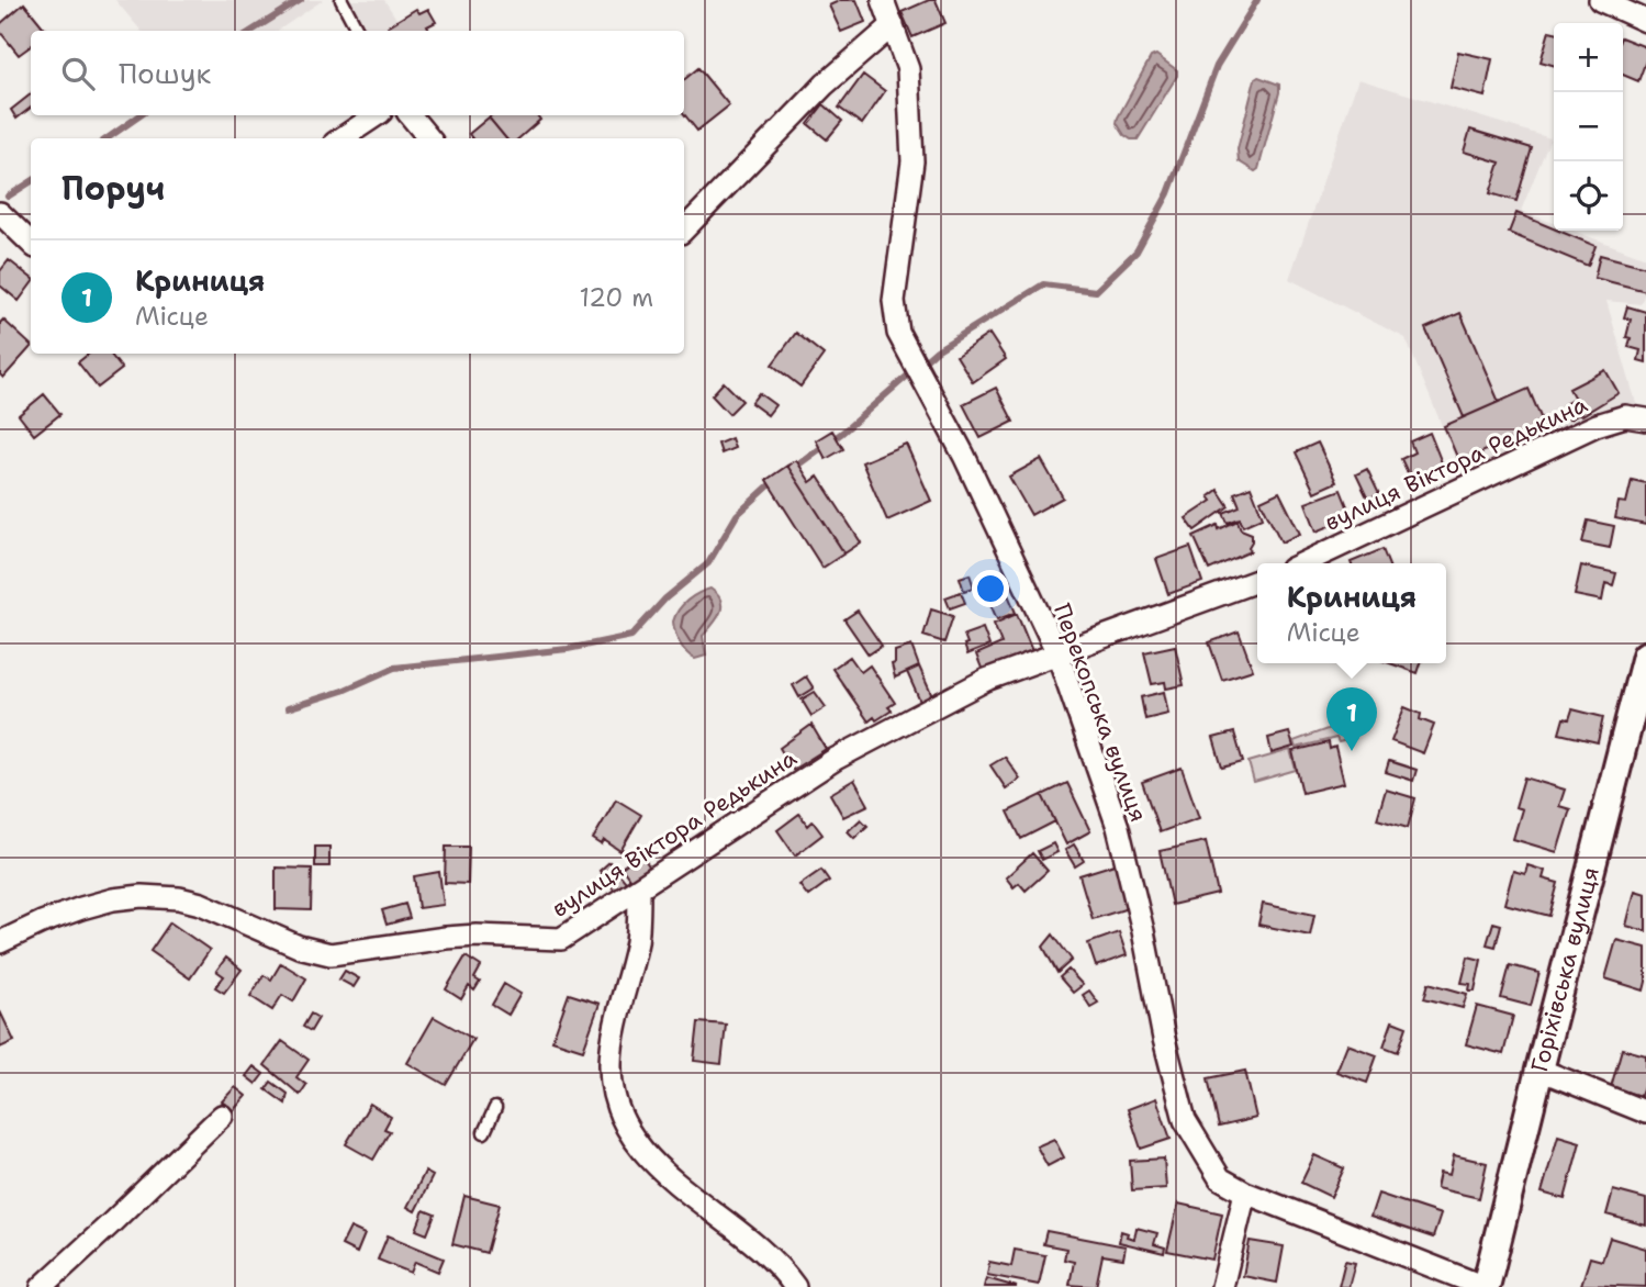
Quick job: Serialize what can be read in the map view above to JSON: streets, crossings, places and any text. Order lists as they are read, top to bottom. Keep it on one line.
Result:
{"streets":{"street":["вулиця Віктора Редькина","Перекопська вулиця","Горіхівська вулиця"]},"crossings":[["вулиця Віктора Редькина","Перекопська вулиця"],["Перекопська вулиця","Горіхівська вулиця"]],"page":{"map_buttons":["+","−"],"search":"Пошук","heading":"Поруч","list":[{"mark":"1","name":"Криниця","note":"Місце","value":"120 m"}],"popup":["Криниця","Місце"],"pins":"1"}}
